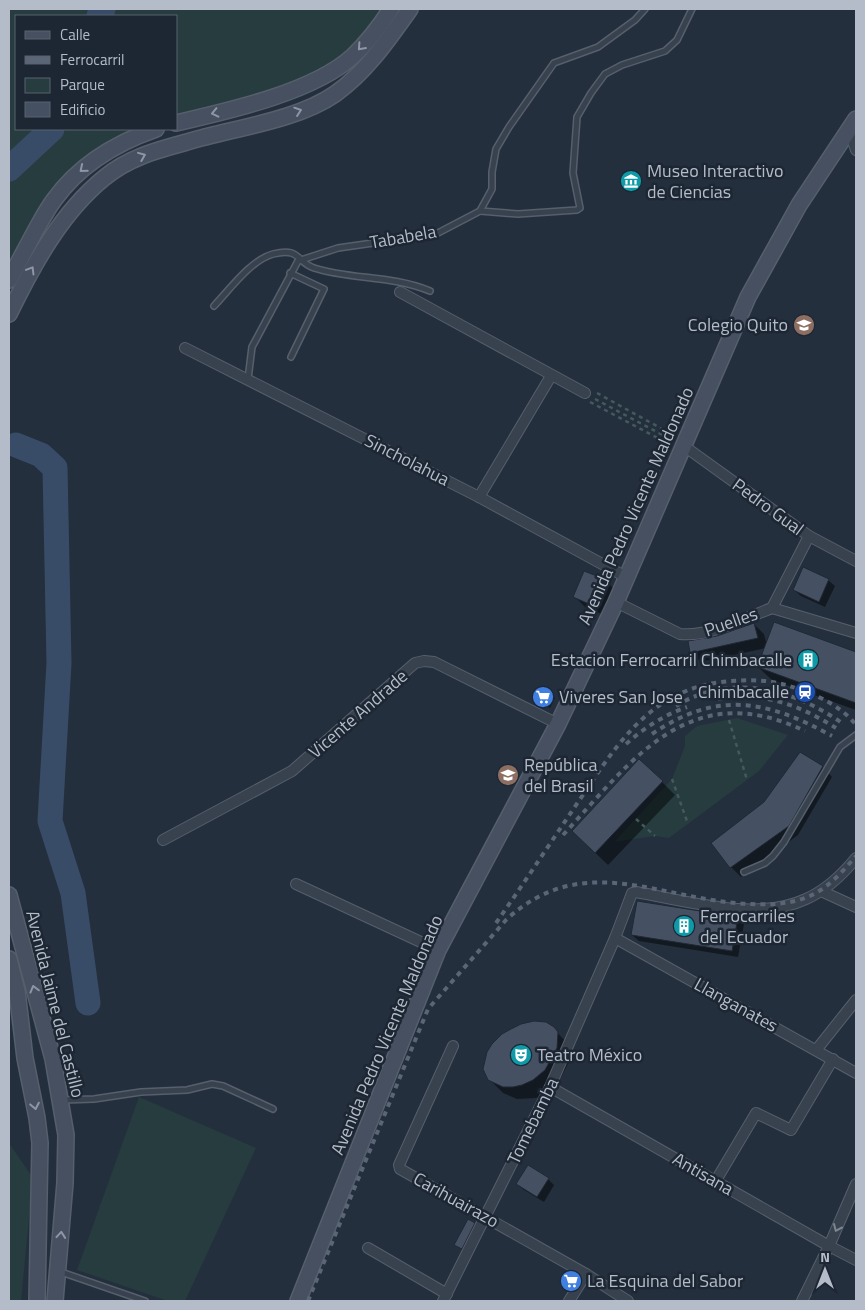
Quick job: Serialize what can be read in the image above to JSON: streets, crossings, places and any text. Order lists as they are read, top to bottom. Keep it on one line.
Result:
{"streets":{"main road":["Avenida Pedro Vicente Maldonado","Avenida Jaime del Castillo"],"street":["Sincholahua","Pedro Gual","Puelles","Vicente Andrade","Llanganates","Tomebamba","Antisana","Carihuairazo"],"lane":["Tababela"]},"crossings":[["Sincholahua","Avenida Pedro Vicente Maldonado"],["Avenida Pedro Vicente Maldonado","Pedro Gual"],["Avenida Pedro Vicente Maldonado","Puelles"],["Avenida Pedro Vicente Maldonado","Vicente Andrade"],["Pedro Gual","Puelles"],["Llanganates","Tomebamba"],["Tomebamba","Antisana"],["Tomebamba","Carihuairazo"]],"places":{"museum":["Museo Interactivo de Ciencias"],"school or university":["Colegio Quito","República del Brasil"],"building":["Estacion Ferrocarril Chimbacalle","Ferrocarriles del Ecuador"],"station":["Chimbacalle"],"supermarket":["Viveres San Jose","La Esquina del Sabor"],"theatre":["Teatro México"]},"legend":["Calle","Ferrocarril","Parque","Edificio"],"north":"top"}
